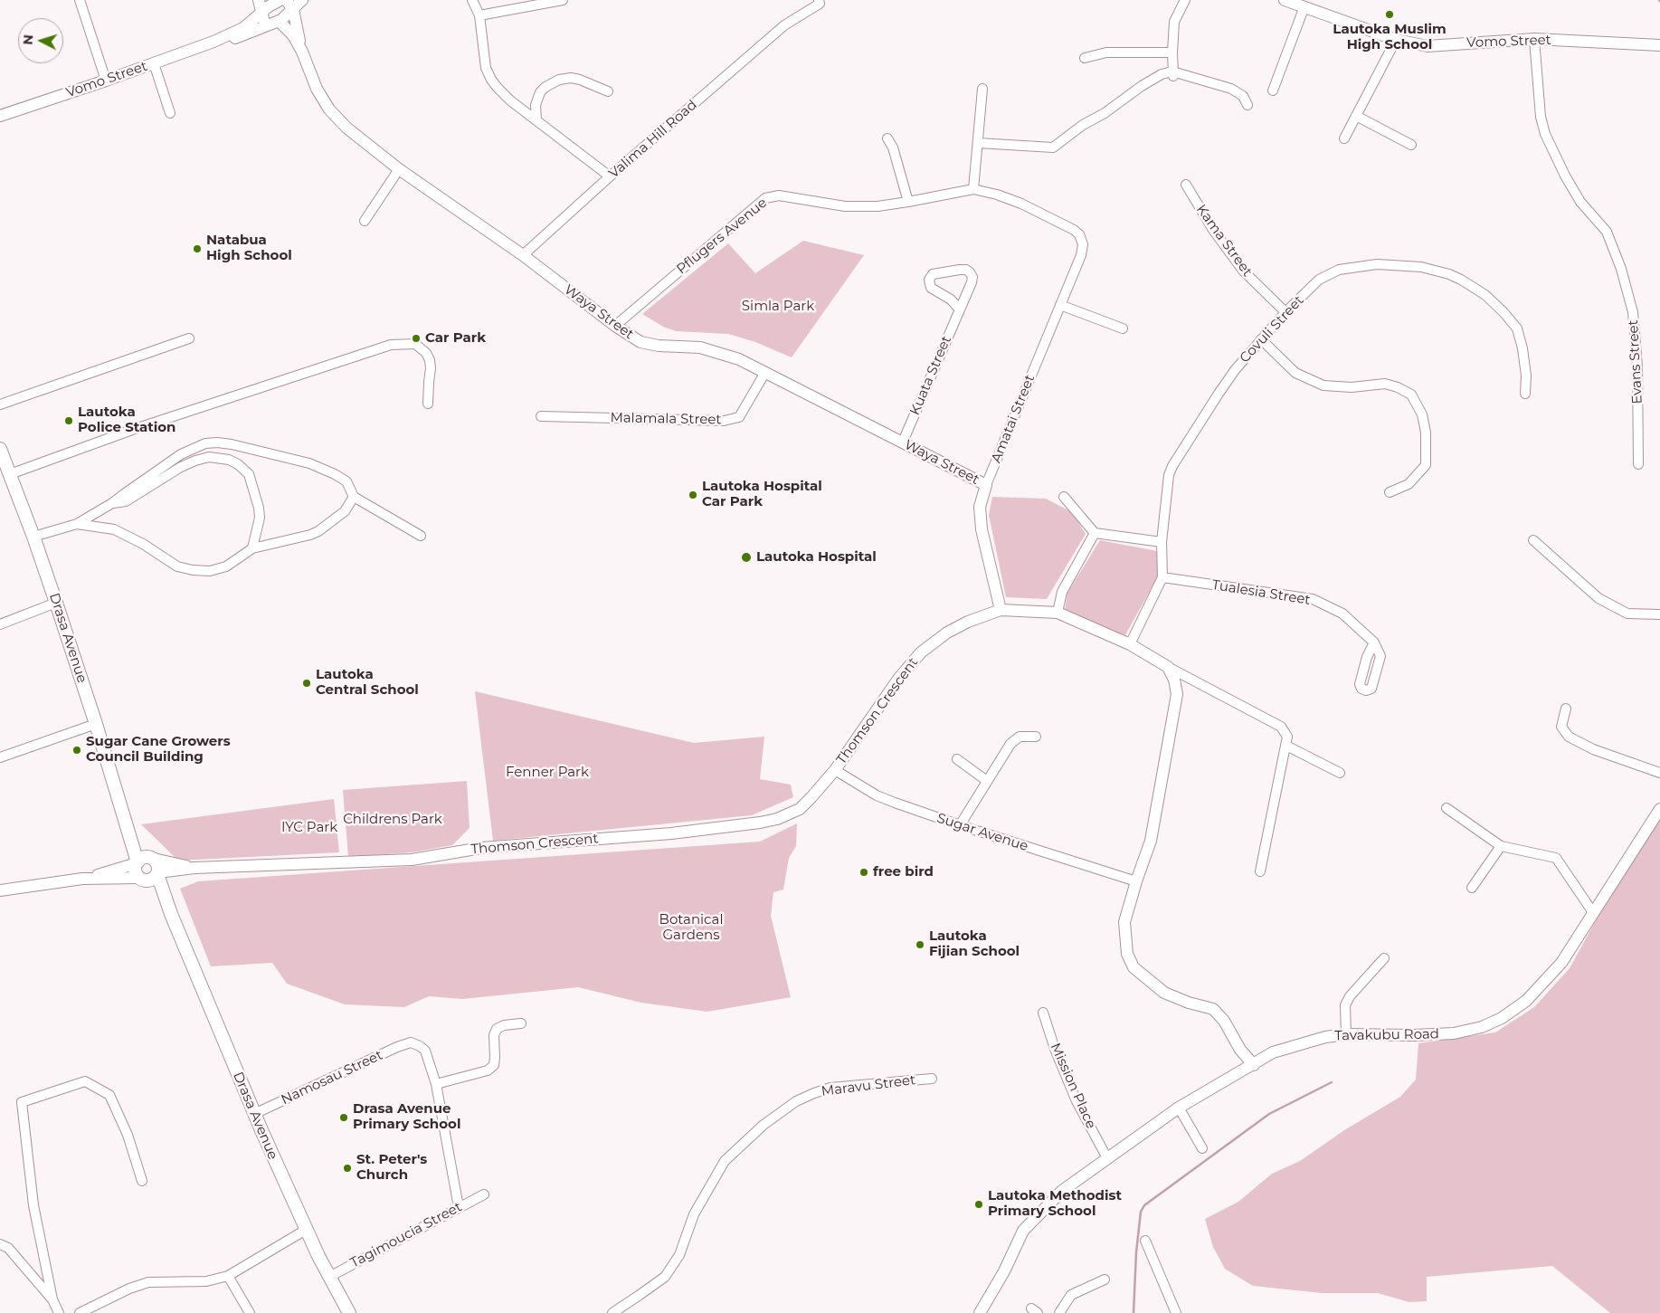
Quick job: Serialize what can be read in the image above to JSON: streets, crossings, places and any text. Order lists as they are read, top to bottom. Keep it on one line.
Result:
{"streets":{"highway":["Drasa Avenue"],"main road":["Vomo Street","Waya Street","Amatai Street","Thomson Crescent","Tavakubu Road"],"street":["Valima Hill Road","Pflugers Avenue","Kama Street","Covuli Street","Evans Street","Kuata Street","Malamala Street","Tualesia Street","Sugar Avenue","Namosau Street","Maravu Street","Mission Place","Tagimoucia Street"]},"crossings":[["Vomo Street","Waya Street"],["Vomo Street","Evans Street"],["Valima Hill Road","Waya Street"],["Pflugers Avenue","Waya Street"],["Pflugers Avenue","Amatai Street"],["Kama Street","Covuli Street"],["Waya Street","Kuata Street"],["Waya Street","Malamala Street"],["Waya Street","Amatai Street"],["Covuli Street","Tualesia Street"],["Covuli Street","Thomson Crescent"],["Amatai Street","Thomson Crescent"],["Drasa Avenue","Thomson Crescent"],["Drasa Avenue","Namosau Street"],["Drasa Avenue","Tagimoucia Street"],["Thomson Crescent","Sugar Avenue"],["Tavakubu Road","Mission Place"]],"parks":["Simla Park","Fenner Park","Childrens Park","IYC Park","Botanical Gardens"],"places":["Lautoka Muslim High School","Natabua High School","Car Park","Lautoka Police Station","Lautoka Hospital Car Park","Lautoka Hospital","Lautoka Central School","Sugar Cane Growers Council Building","free bird","Lautoka Fijian School","Drasa Avenue Primary School","St. Peter's Church","Lautoka Methodist Primary School"],"north":"left"}
